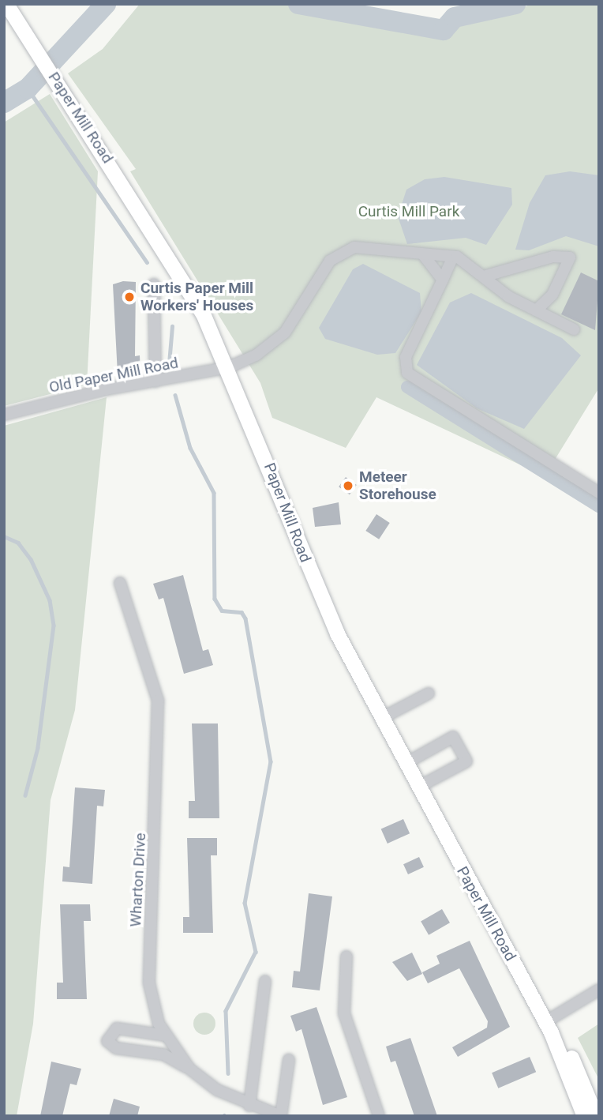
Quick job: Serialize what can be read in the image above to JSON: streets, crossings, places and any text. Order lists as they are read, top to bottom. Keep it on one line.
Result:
{"streets":{"main road":["Paper Mill Road"],"street":["Old Paper Mill Road","Wharton Drive"]},"crossings":[["Paper Mill Road","Old Paper Mill Road"]],"parks":["Curtis Mill Park"],"places":["Curtis Paper Mill Workers' Houses","Meteer Storehouse"]}
